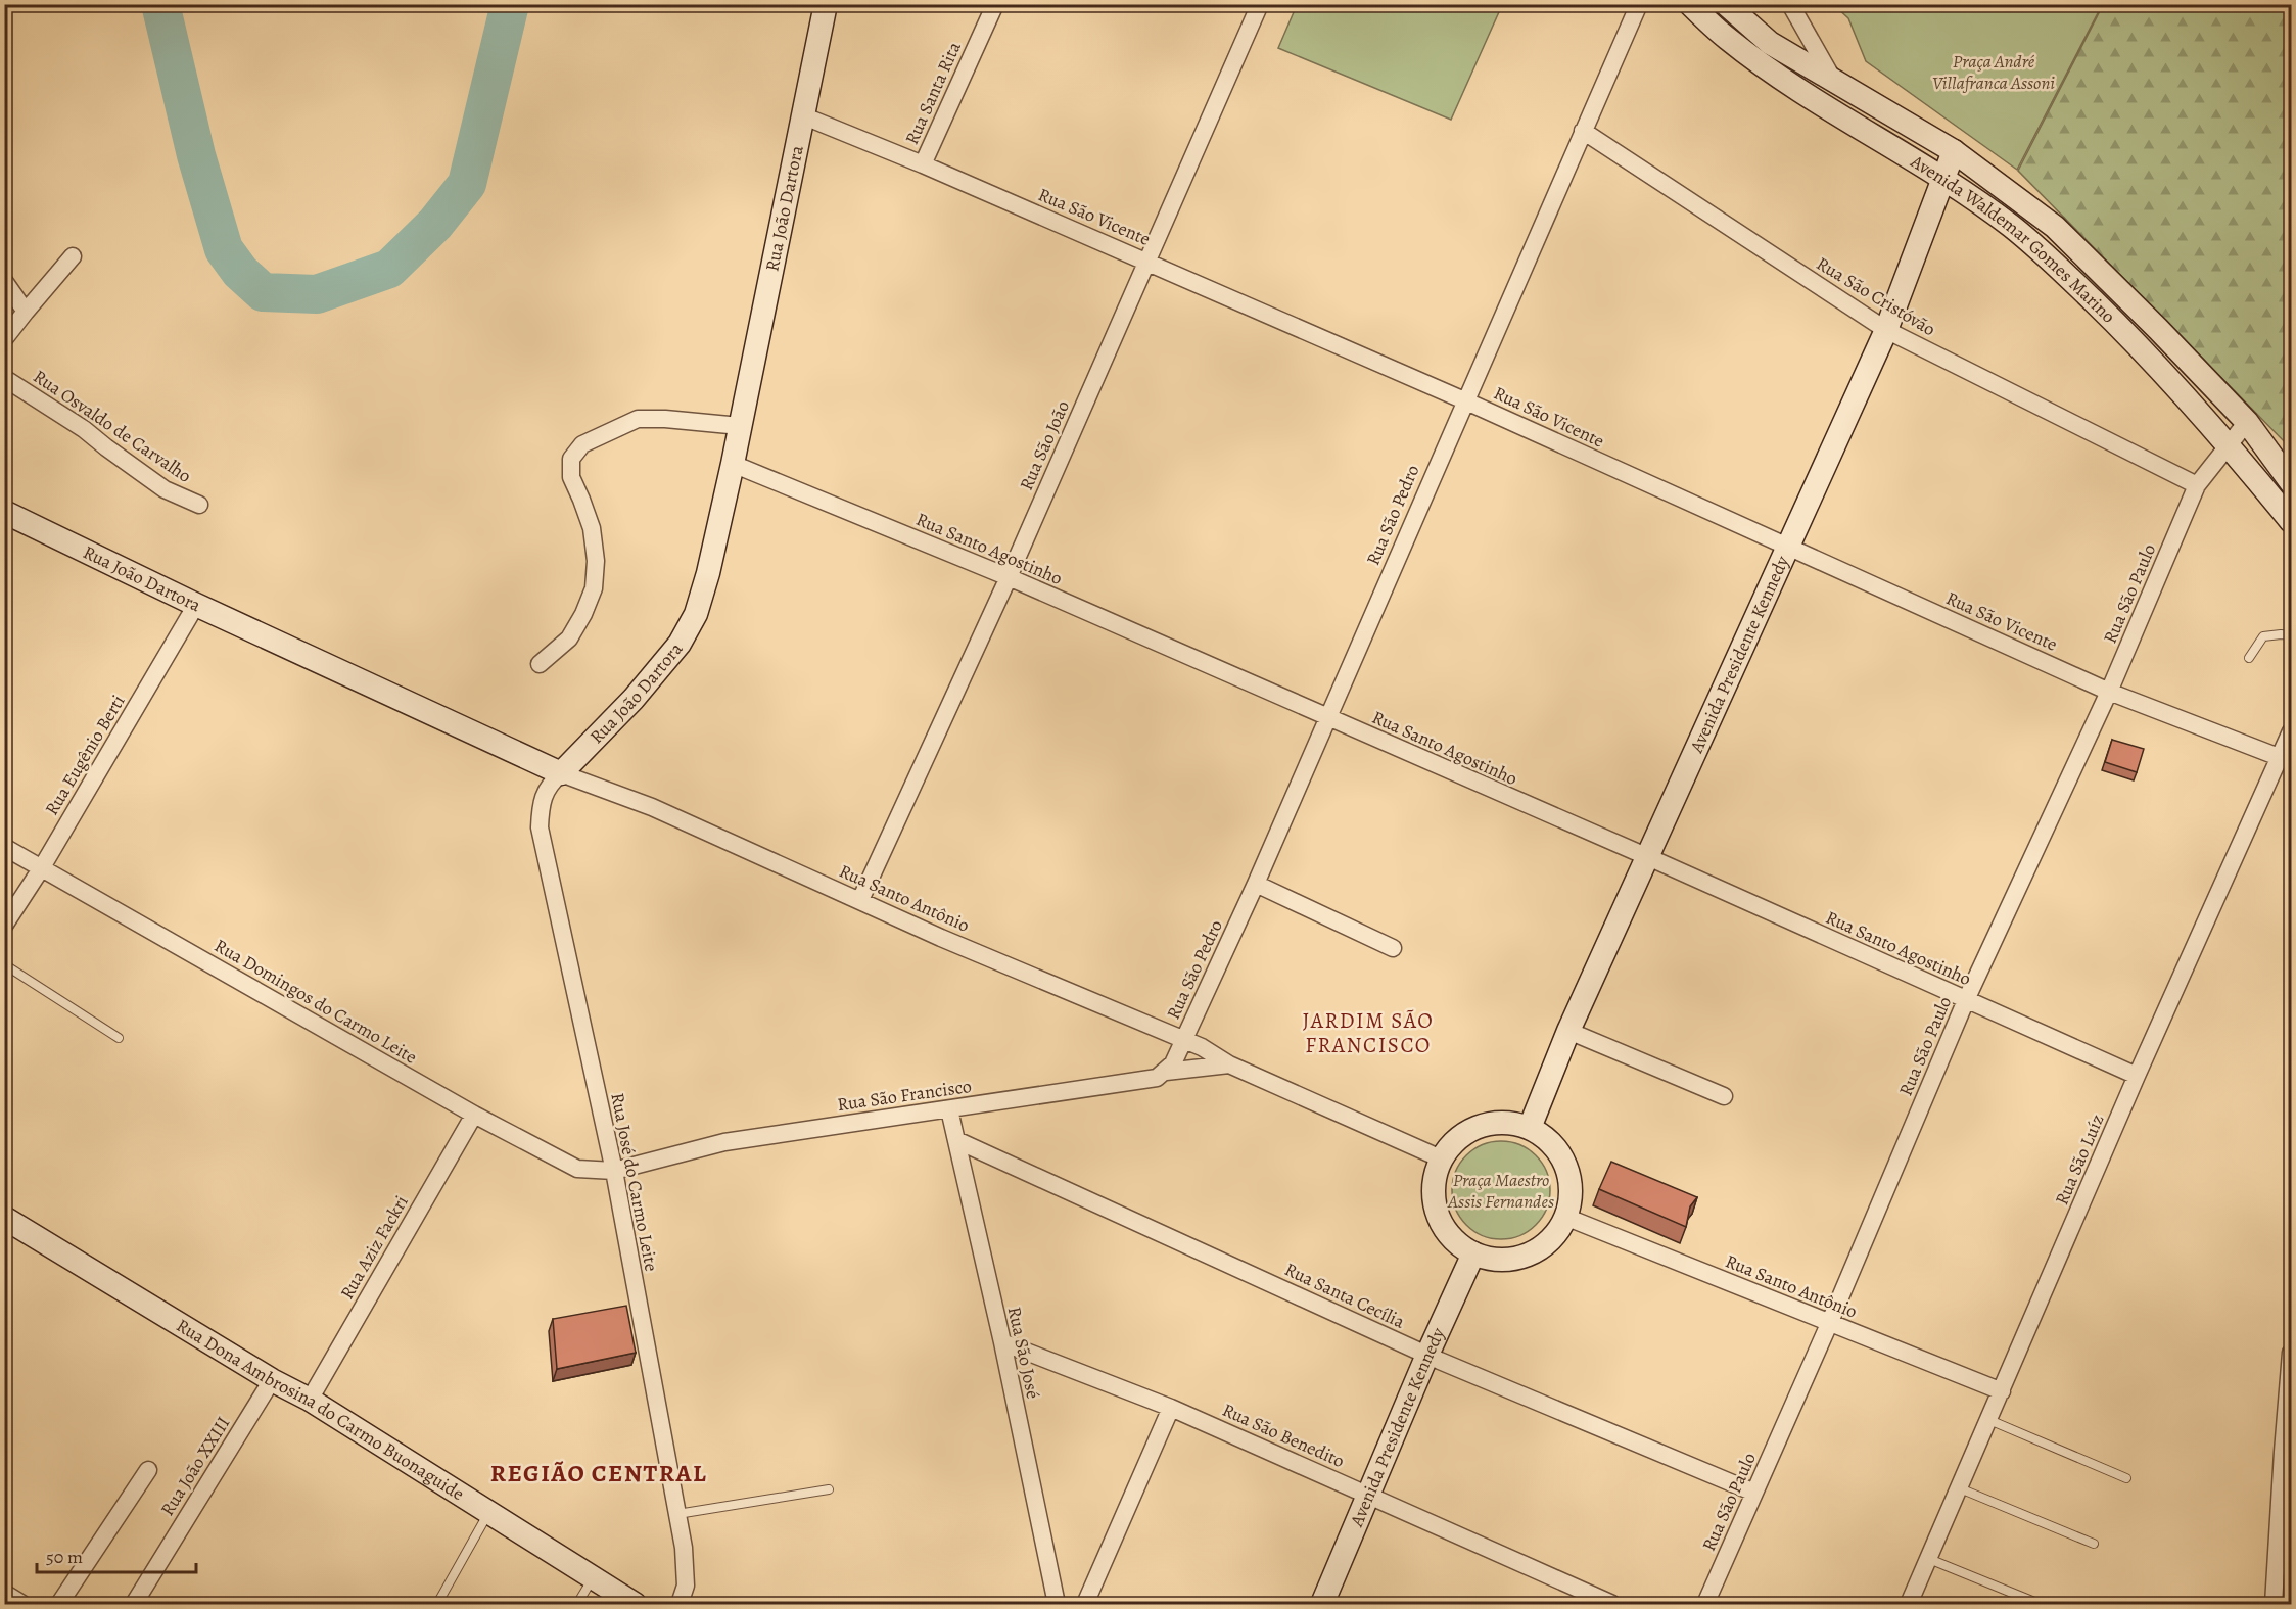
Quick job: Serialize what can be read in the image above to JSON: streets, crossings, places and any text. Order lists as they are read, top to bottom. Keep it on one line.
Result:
{"streets":{"street":["Rua Santa Rita","Rua João Dartora","Rua São Vicente","Avenida Waldemar Gomes Marino","Rua São Cristóvão","Rua Osvaldo de Carvalho","Rua São João","Rua São Pedro","Rua Santo Agostinho","Rua São Paulo","Avenida Presidente Kennedy","Rua Eugênio Berti","Rua Santo Antônio","Rua Domingos do Carmo Leite","Rua São Francisco","Rua São Luíz","Rua José do Carmo Leite","Rua Aziz Fackri","Rua Santa Cecília","Rua São José","Rua Dona Ambrosina do Carmo Buonaguide","Rua São Benedito","Rua João XXIII"]},"crossings":[["Rua Santa Rita","Rua São Vicente"],["Rua João Dartora","Rua São Vicente"],["Rua João Dartora","Rua Santo Agostinho"],["Rua João Dartora","Rua Eugênio Berti"],["Rua João Dartora","Rua Santo Antônio"],["Rua João Dartora","Rua José do Carmo Leite"],["Rua São Vicente","Rua São João"],["Rua São Vicente","Rua São Pedro"],["Rua São Vicente","Rua São Paulo"],["Rua São Vicente","Avenida Presidente Kennedy"],["Rua São Vicente","Rua São Luíz"],["Avenida Waldemar Gomes Marino","Rua São Paulo"],["Avenida Waldemar Gomes Marino","Avenida Presidente Kennedy"],["Rua São Cristóvão","Rua São Pedro"],["Rua São Cristóvão","Rua São Paulo"],["Rua São Cristóvão","Avenida Presidente Kennedy"],["Rua São João","Rua Santo Agostinho"],["Rua São João","Rua Santo Antônio"],["Rua São Pedro","Rua Santo Agostinho"],["Rua São Pedro","Rua Santo Antônio"],["Rua Santo Agostinho","Rua São Paulo"],["Rua Santo Agostinho","Avenida Presidente Kennedy"],["Rua Santo Agostinho","Rua São Luíz"],["Rua São Paulo","Rua Santo Antônio"],["Rua São Paulo","Rua Santa Cecília"],["Avenida Presidente Kennedy","Rua Santo Antônio"],["Avenida Presidente Kennedy","Rua Santa Cecília"],["Avenida Presidente Kennedy","Rua São Benedito"],["Rua Eugênio Berti","Rua Domingos do Carmo Leite"],["Rua Santo Antônio","Rua São Luíz"],["Rua Santo Antônio","Rua José do Carmo Leite"],["Rua Domingos do Carmo Leite","Rua São Francisco"],["Rua Domingos do Carmo Leite","Rua José do Carmo Leite"],["Rua Domingos do Carmo Leite","Rua Aziz Fackri"],["Rua São Francisco","Rua José do Carmo Leite"],["Rua São Francisco","Rua São José"],["Rua Aziz Fackri","Rua Dona Ambrosina do Carmo Buonaguide"],["Rua Santa Cecília","Rua São José"],["Rua São José","Rua São Benedito"],["Rua Dona Ambrosina do Carmo Buonaguide","Rua João XXIII"]],"districts":["JARDIM SÃO FRANCISCO","REGIÃO CENTRAL"],"parks":["Praça André Villafranca Assoni","Praça Maestro Assis Fernandes"],"scale_bar":"50 m"}
